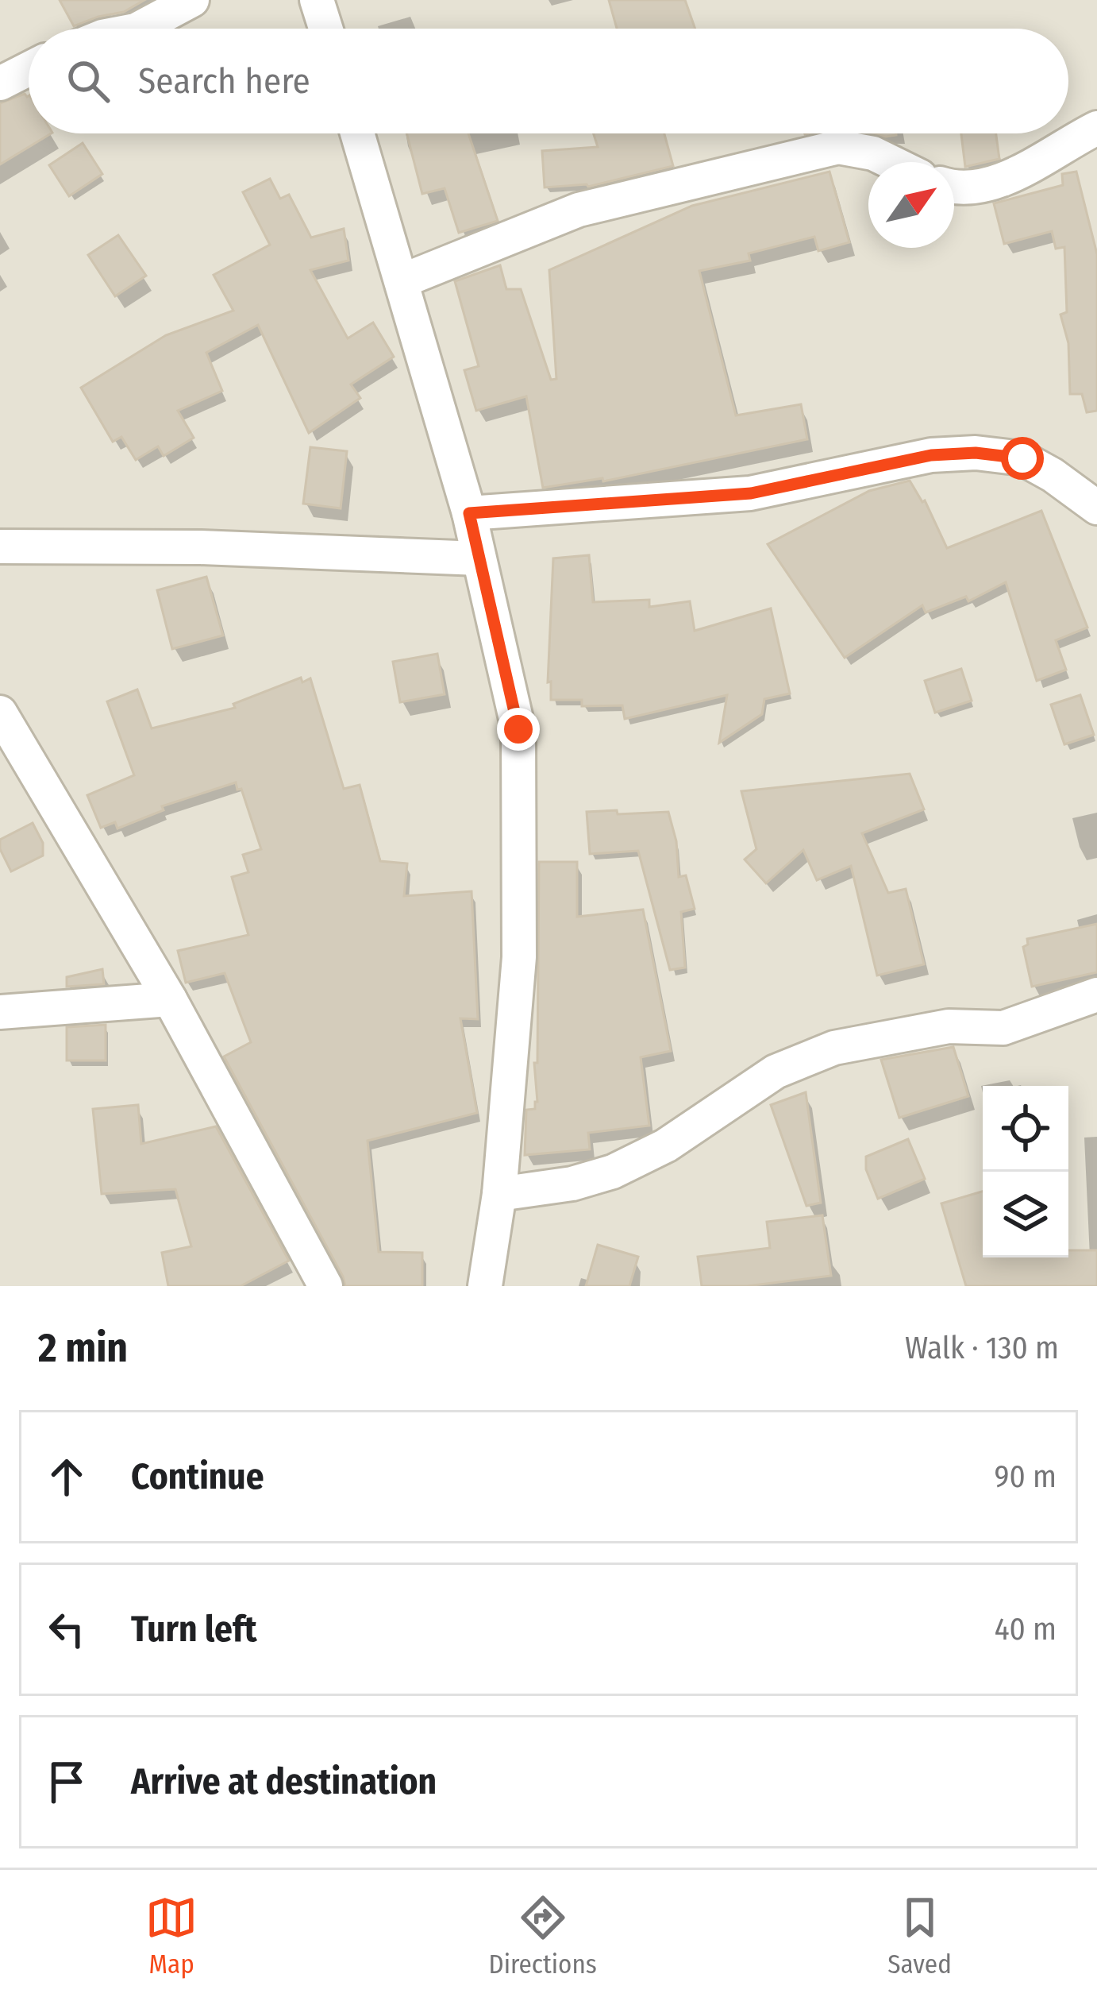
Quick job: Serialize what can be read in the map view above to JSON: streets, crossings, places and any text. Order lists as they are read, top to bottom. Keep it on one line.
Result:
{"north":"top right","page":{"search":"Search here","heading":["2 min","Walk · 130 m"],"list":[["Continue","90 m"],["Turn left","40 m"],"Arrive at destination"],"nav":["Map","Directions","Saved"]}}
